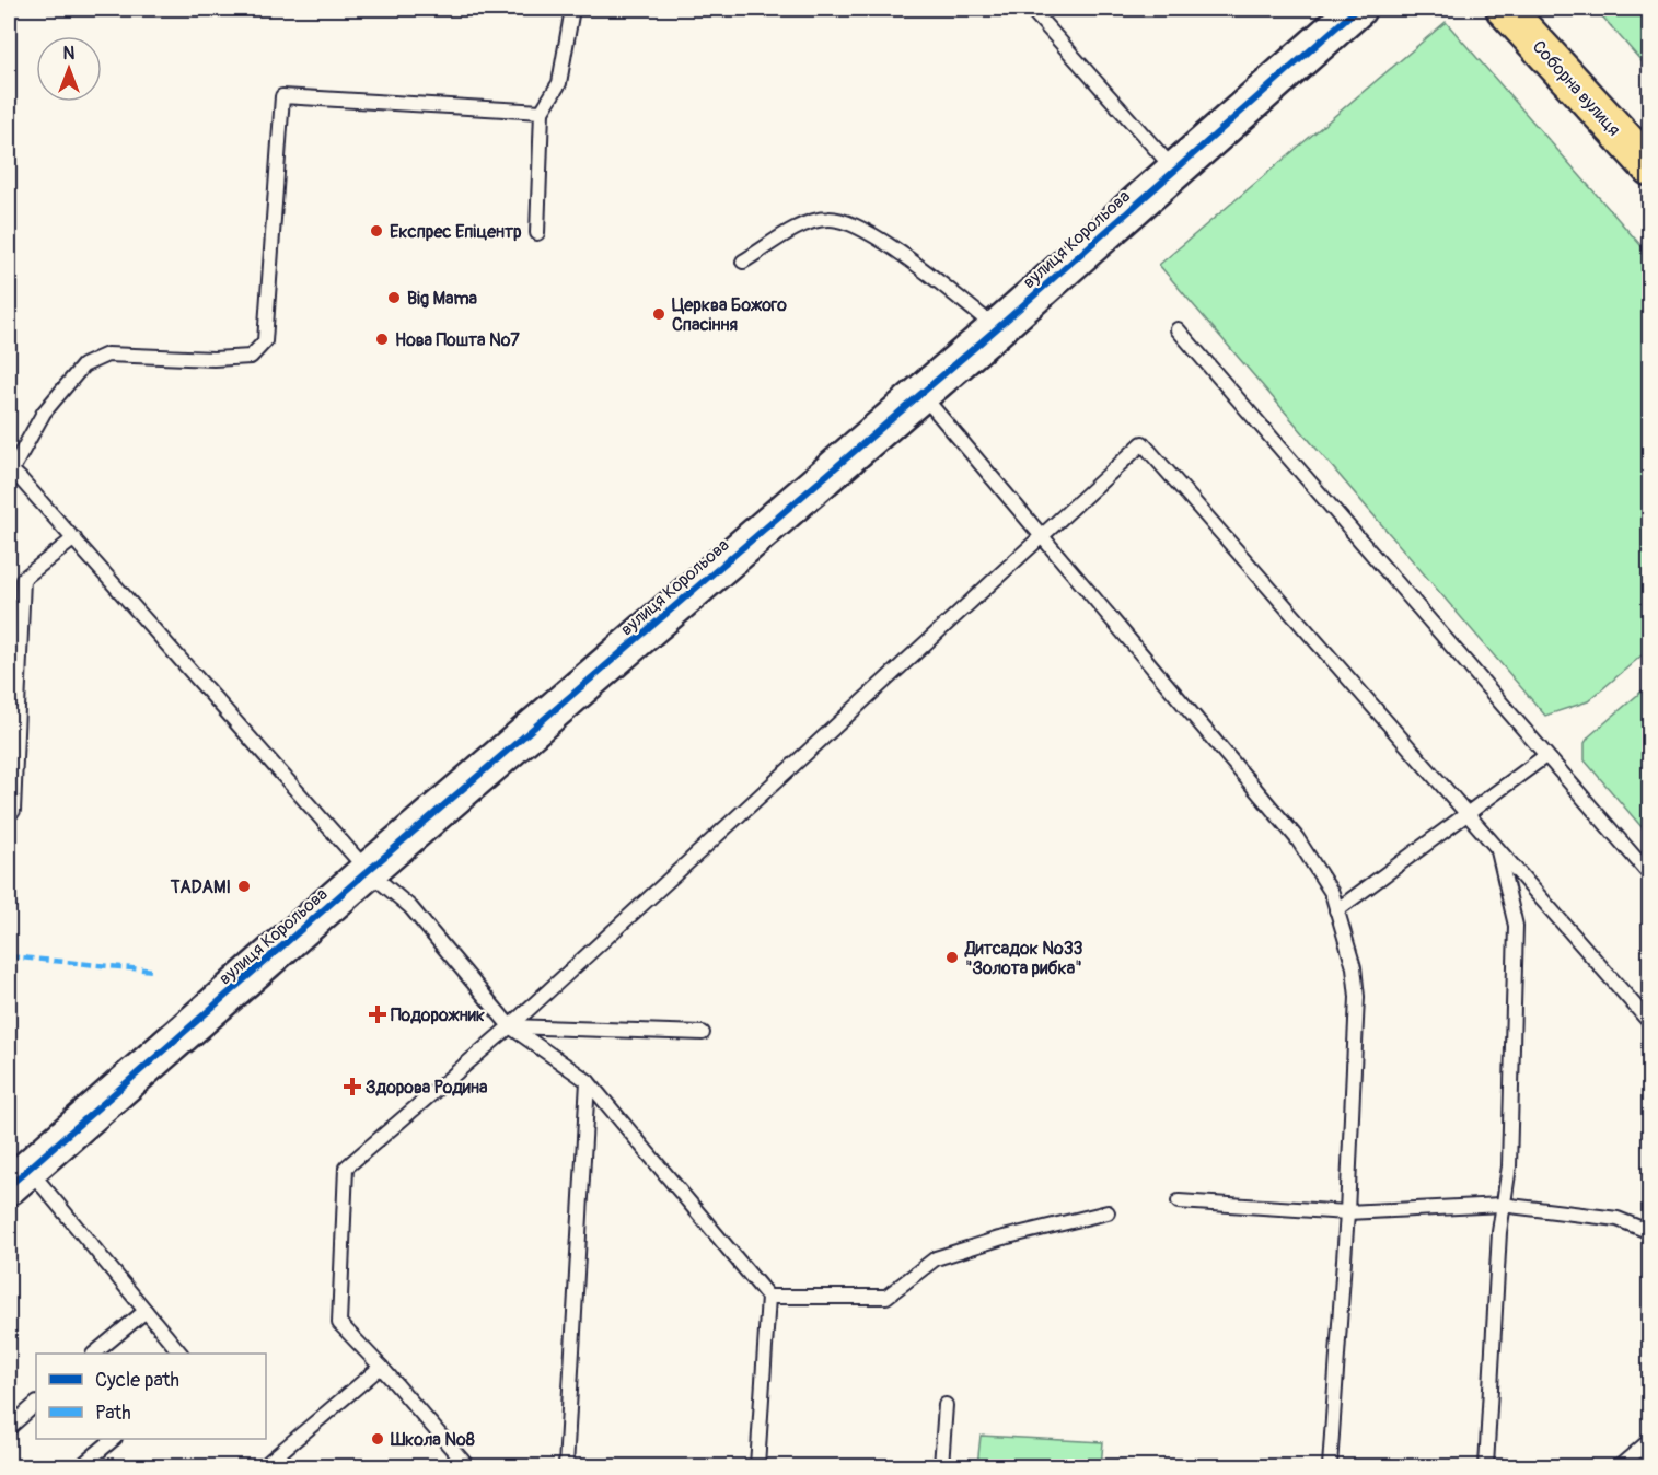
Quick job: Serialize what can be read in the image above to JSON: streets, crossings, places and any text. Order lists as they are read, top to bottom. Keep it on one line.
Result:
{"streets":{"main road":["Соборна вулиця"],"street":["вулиця Корольова"]},"places":{"other":["Експрес Епіцентр","Big Mama","Церква Божого Спасіння","Нова Пошта №7","TADAMI","Дитсадок №33 \"Золота рибка\"","Школа №8"],"health":["Подорожник","Здорова Родина"]},"legend":["Cycle path","Path"],"north":"top"}
